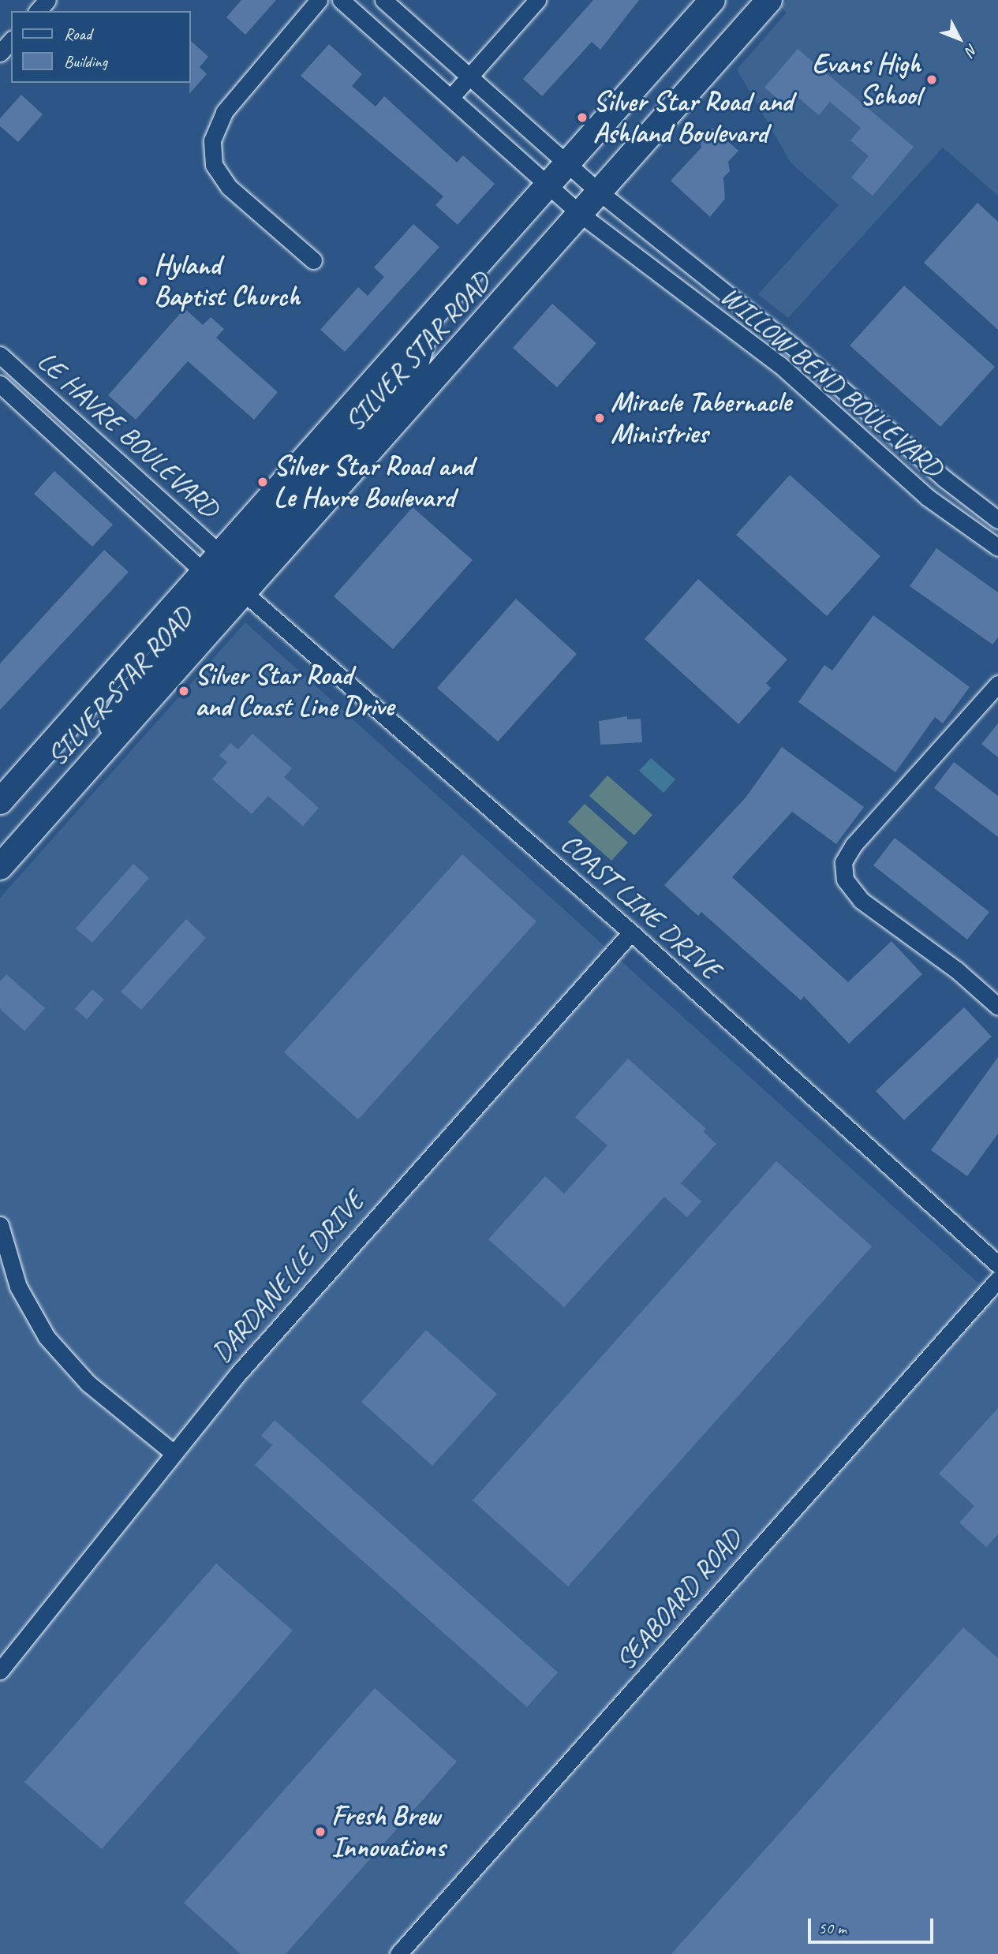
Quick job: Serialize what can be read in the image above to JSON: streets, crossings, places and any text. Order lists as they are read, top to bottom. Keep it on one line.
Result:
{"streets":{"main road":["SILVER STAR ROAD"],"street":["WILLOW BEND BOULEVARD","LE HAVRE BOULEVARD","COAST LINE DRIVE","DARDANELLE DRIVE","SEABOARD ROAD"]},"crossings":[["SILVER STAR ROAD","WILLOW BEND BOULEVARD"],["SILVER STAR ROAD","LE HAVRE BOULEVARD"],["SILVER STAR ROAD","COAST LINE DRIVE"],["COAST LINE DRIVE","DARDANELLE DRIVE"]],"places":["Evans High School","Silver Star Road and Ashland Boulevard","Hyland Baptist Church","Miracle Tabernacle Ministries","Silver Star Road and Le Havre Boulevard","Silver Star Road and Coast Line Drive","Fresh Brew Innovations"],"legend":["Road","Building"],"scale_bar":"50 m","north":"bottom right"}
